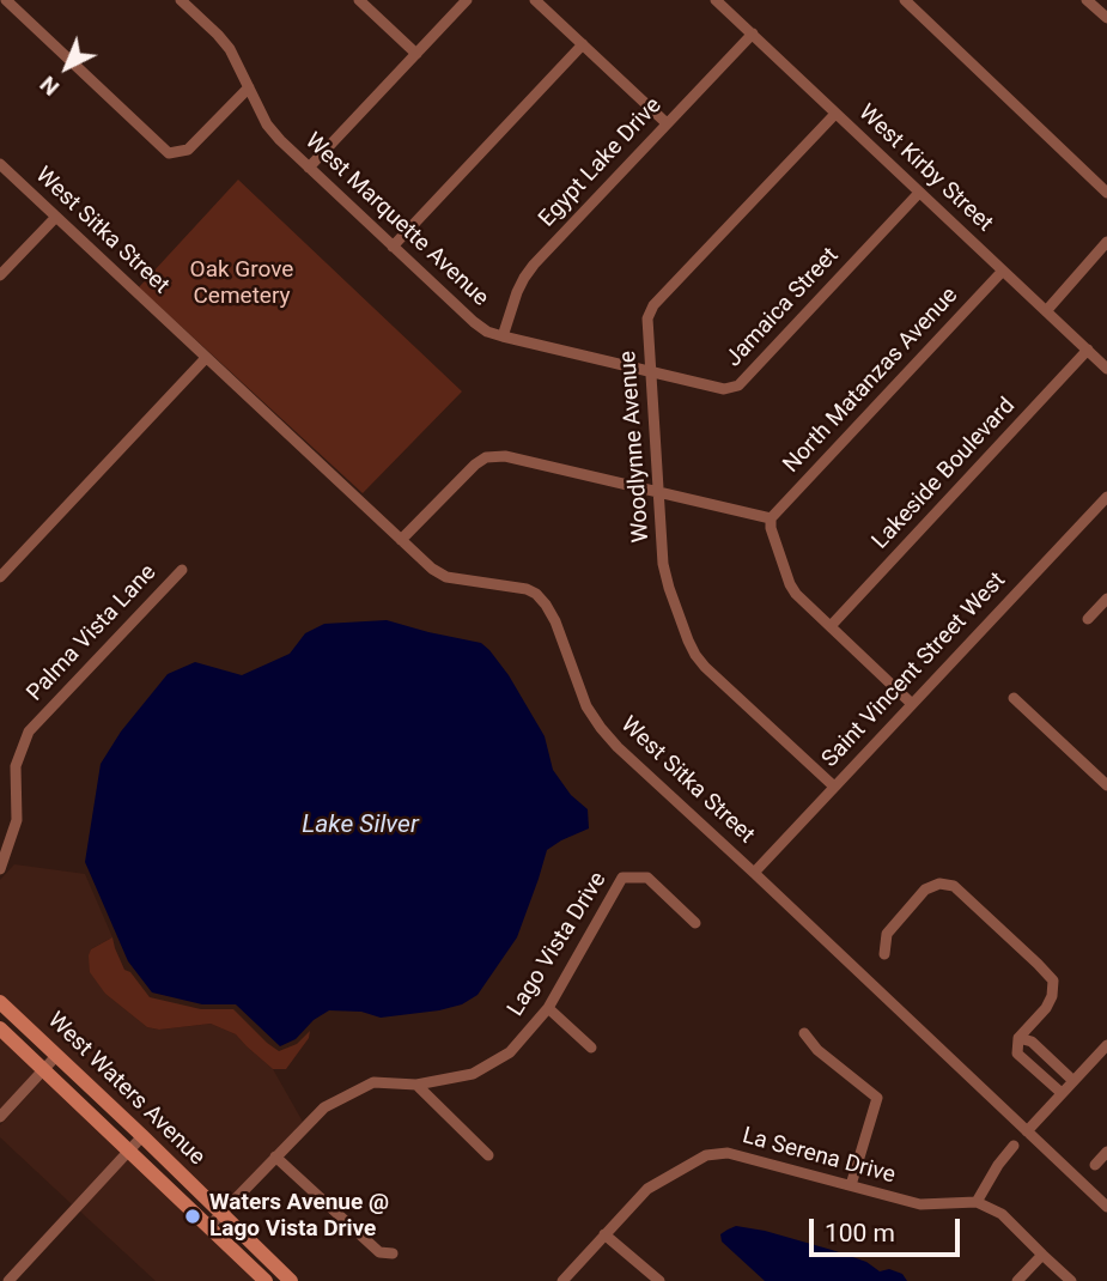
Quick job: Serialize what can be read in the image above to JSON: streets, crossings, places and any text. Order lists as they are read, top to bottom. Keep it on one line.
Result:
{"streets":{"main road":["West Waters Avenue"],"street":["Egypt Lake Drive","West Kirby Street","West Marquette Avenue","West Sitka Street","Jamaica Street","North Matanzas Avenue","Woodlynne Avenue","Lakeside Boulevard","Palma Vista Lane","Saint Vincent Street West","Lago Vista Drive","La Serena Drive"]},"crossings":[["Egypt Lake Drive","West Kirby Street"],["Egypt Lake Drive","West Marquette Avenue"],["West Kirby Street","Jamaica Street"],["West Kirby Street","North Matanzas Avenue"],["West Kirby Street","Woodlynne Avenue"],["West Kirby Street","Lakeside Boulevard"],["West Marquette Avenue","Jamaica Street"],["West Marquette Avenue","Woodlynne Avenue"],["West Sitka Street","Saint Vincent Street West"],["Jamaica Street","Woodlynne Avenue"],["Woodlynne Avenue","Saint Vincent Street West"],["Lago Vista Drive","West Waters Avenue"]],"water":["Lake Silver"],"parks":["Oak Grove Cemetery"],"places":["Waters Avenue @ Lago Vista Drive"],"scale_bar":"100 m","north":"bottom left"}
